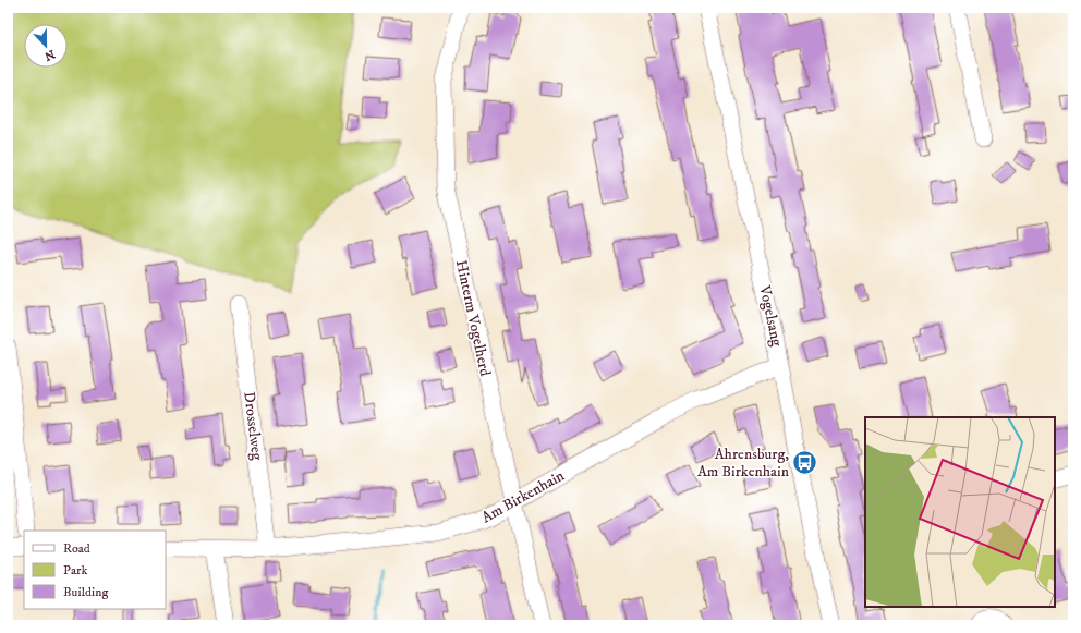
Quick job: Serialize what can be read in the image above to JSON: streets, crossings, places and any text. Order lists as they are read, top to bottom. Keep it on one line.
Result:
{"streets":{"street":["Vogelsang","Hinterm Vogelherd","Drosselweg","Am Birkenhain"]},"crossings":[["Vogelsang","Am Birkenhain"],["Hinterm Vogelherd","Am Birkenhain"],["Drosselweg","Am Birkenhain"]],"places":{"bus stop":["Ahrensburg, Am Birkenhain"]},"legend":["Road","Park","Building"],"north":"bottom"}
